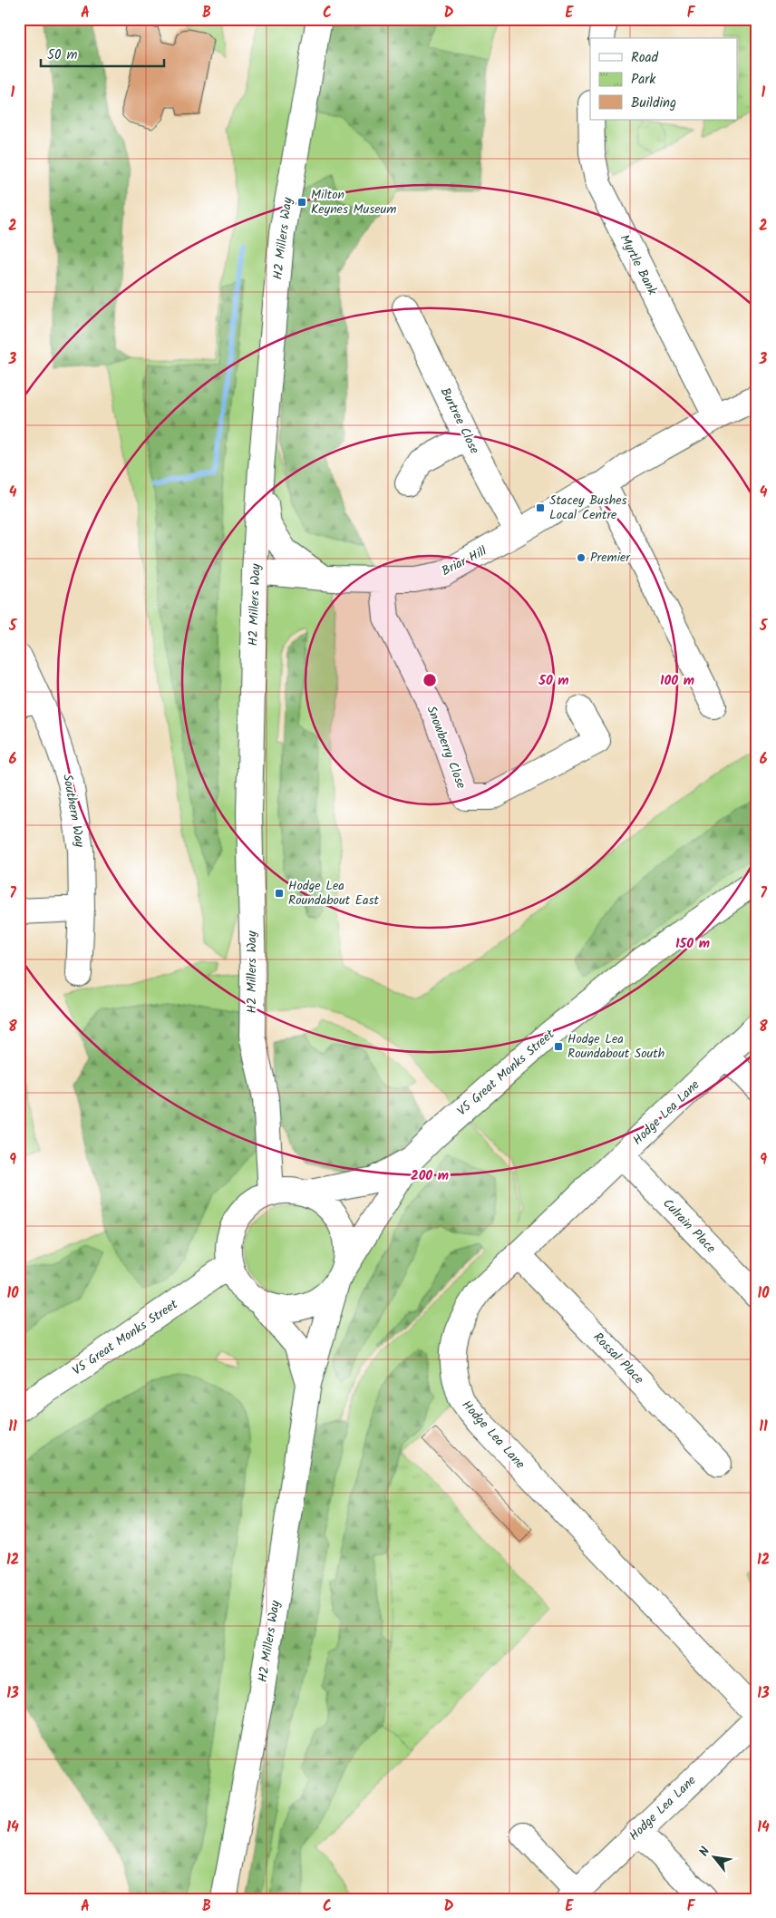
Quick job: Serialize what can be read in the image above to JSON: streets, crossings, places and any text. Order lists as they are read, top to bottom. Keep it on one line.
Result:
{"streets":{"street":["H2 Millers Way","Myrtle Bank","Burtree Close","Briar Hill","Snowberry Close","Southern Way","V5 Great Monks Street","Hodge Lea Lane","Culrain Place","Rossal Place"]},"crossings":[["H2 Millers Way","Briar Hill"],["H2 Millers Way","V5 Great Monks Street"],["Myrtle Bank","Briar Hill"],["Burtree Close","Briar Hill"],["Briar Hill","Snowberry Close"],["Hodge Lea Lane","Culrain Place"],["Hodge Lea Lane","Rossal Place"]],"places":{"transit":["Milton Keynes Museum","Stacey Bushes Local Centre","Hodge Lea Roundabout East","Hodge Lea Roundabout South"],"other":["Premier"]},"legend":["Road","Park","Building"],"scale_bar":"50 m","north":"top left","grid":{"columns":["A","B","C","D","E","F"],"rows":["1","2","3","4","5","6","7","8","9","10","11","12","13","14"]},"rings":["50 m","100 m","150 m","200 m"]}
